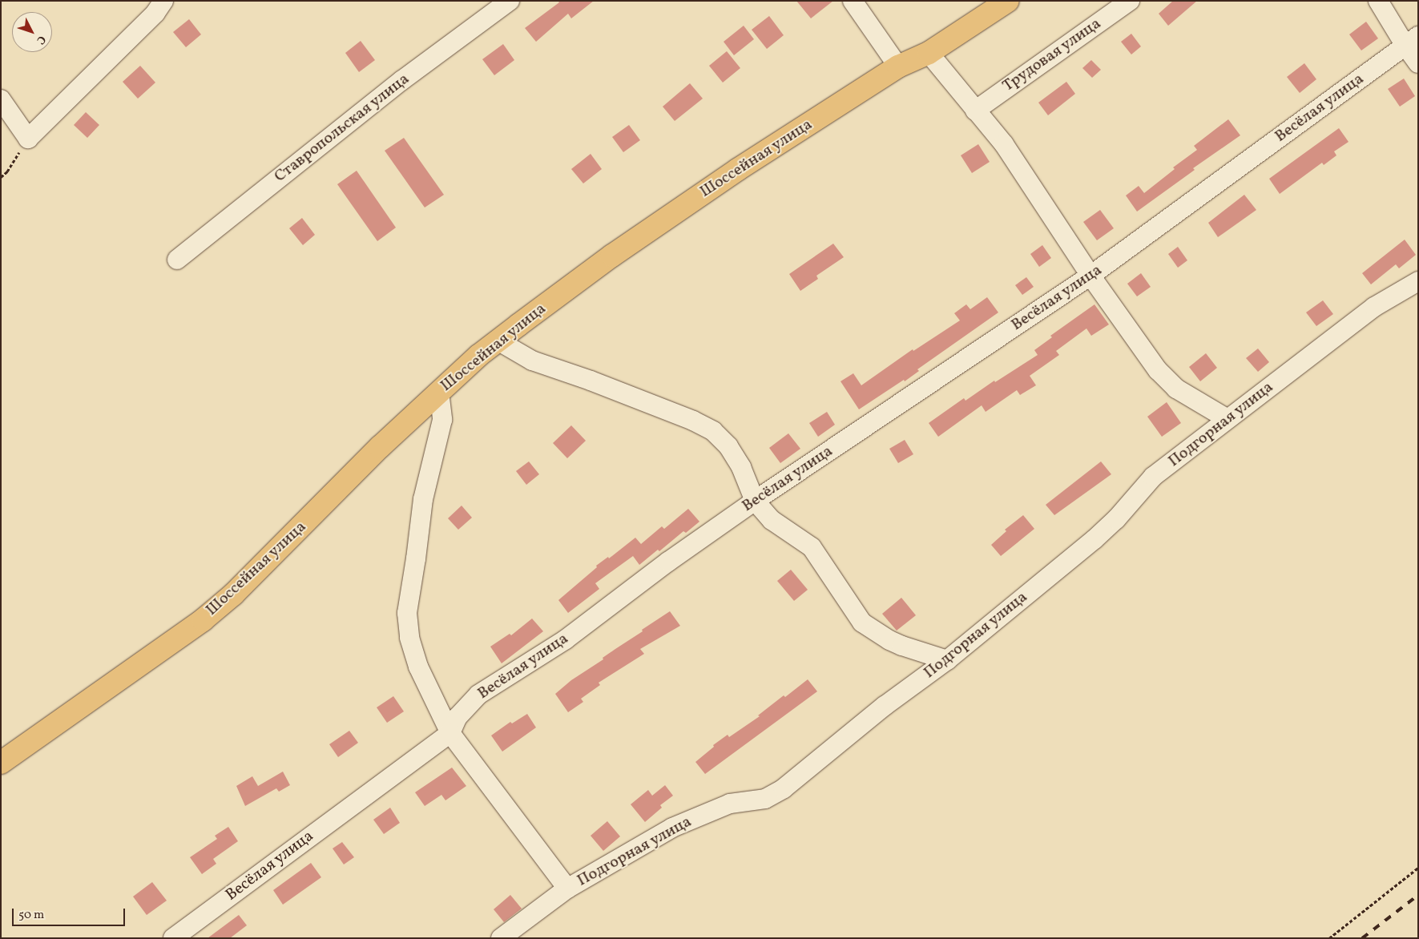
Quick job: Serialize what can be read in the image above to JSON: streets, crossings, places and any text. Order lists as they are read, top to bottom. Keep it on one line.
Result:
{"streets":{"main road":["Шоссейная улица"],"street":["Трудовая улица","Весёлая улица","Ставропольская улица","Подгорная улица"]},"scale_bar":"50 m","north":"bottom right"}
